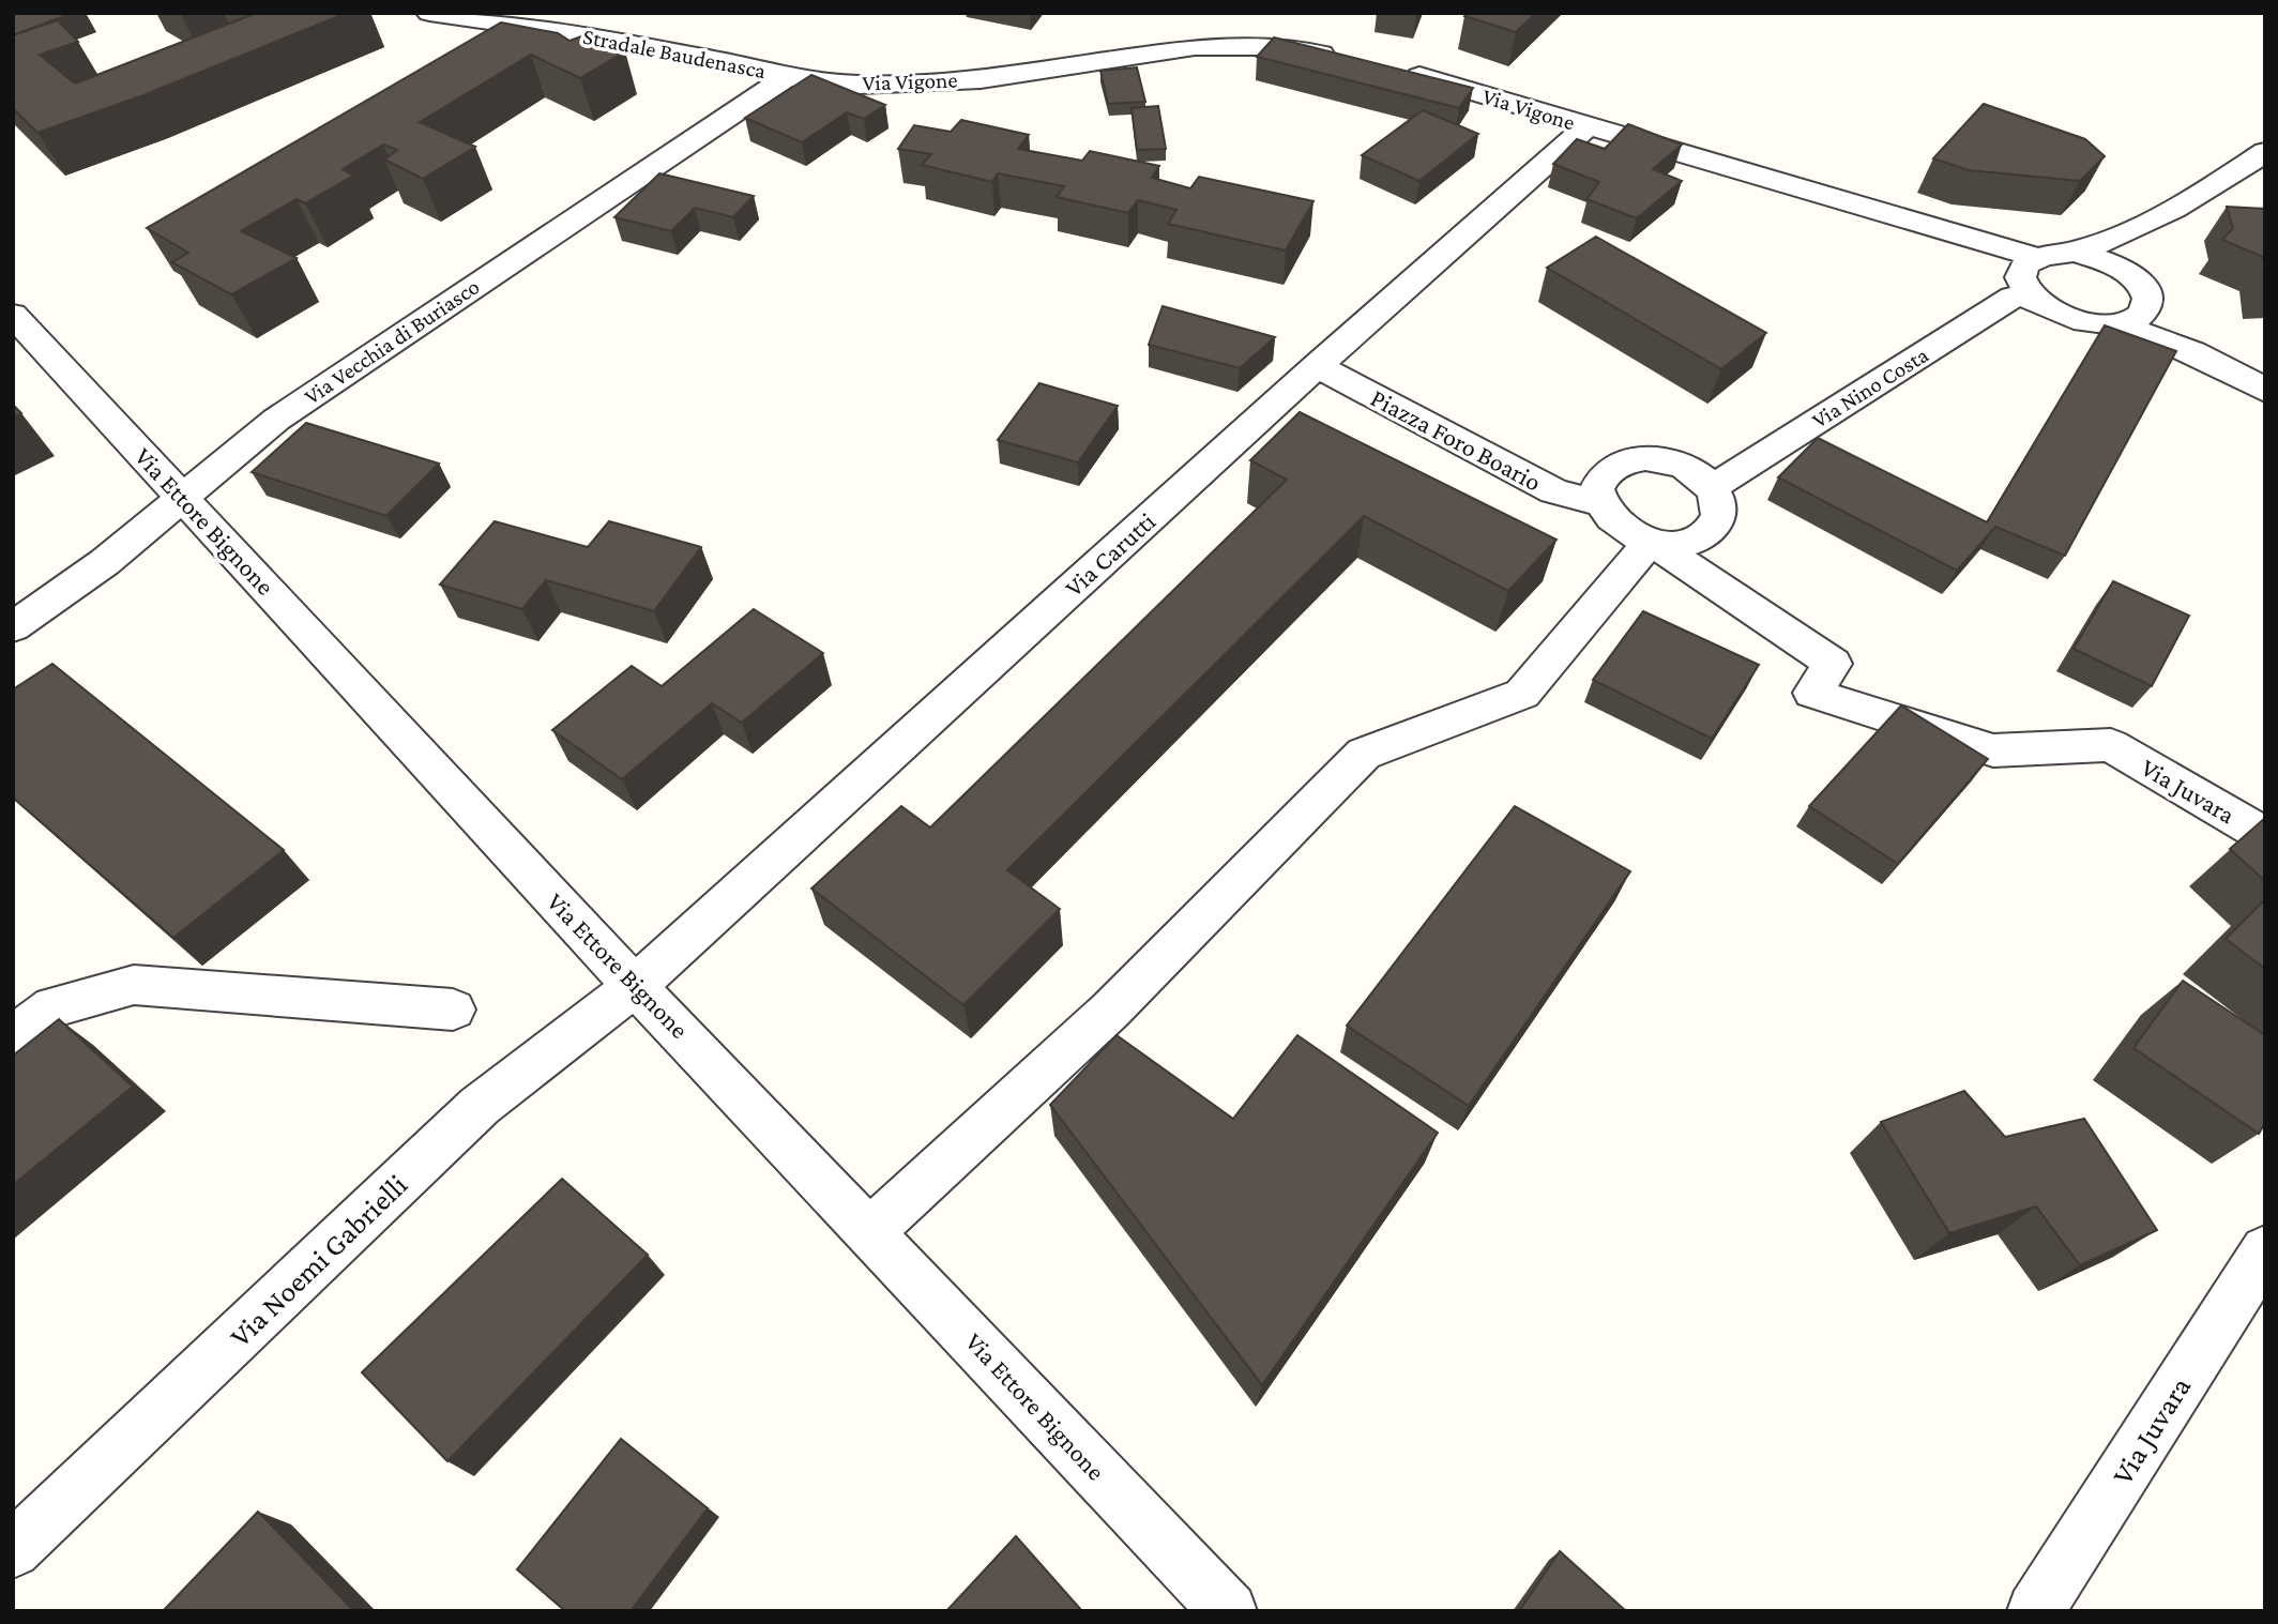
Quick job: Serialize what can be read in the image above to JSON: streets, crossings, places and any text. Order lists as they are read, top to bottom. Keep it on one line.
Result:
{"streets":{"street":["Stradale Baudenasca","Via Vigone","Via Vecchia di Buriasco","Via Nino Costa","Piazza Foro Boario","Via Ettore Bignone","Via Carutti","Via Juvara","Via Noemi Gabrielli"]},"crossings":[["Stradale Baudenasca","Via Vigone"],["Stradale Baudenasca","Via Vecchia di Buriasco"],["Via Vigone","Via Vecchia di Buriasco"],["Via Vigone","Via Carutti"],["Via Vecchia di Buriasco","Via Ettore Bignone"],["Via Nino Costa","Piazza Foro Boario"],["Via Nino Costa","Via Juvara"],["Piazza Foro Boario","Via Carutti"],["Piazza Foro Boario","Via Juvara"],["Via Ettore Bignone","Via Carutti"],["Via Ettore Bignone","Via Noemi Gabrielli"],["Via Carutti","Via Noemi Gabrielli"]]}
